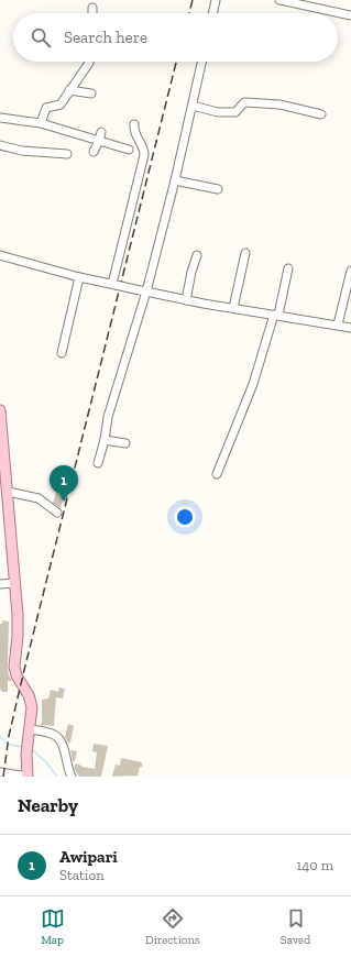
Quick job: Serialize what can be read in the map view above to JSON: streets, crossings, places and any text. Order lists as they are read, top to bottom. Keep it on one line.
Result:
{"page":{"search":"Search here","pins":"1","heading":"Nearby","list":[{"mark":"1","name":"Awipari","note":"Station","value":"140 m"}],"nav":["Map","Directions","Saved"]}}
